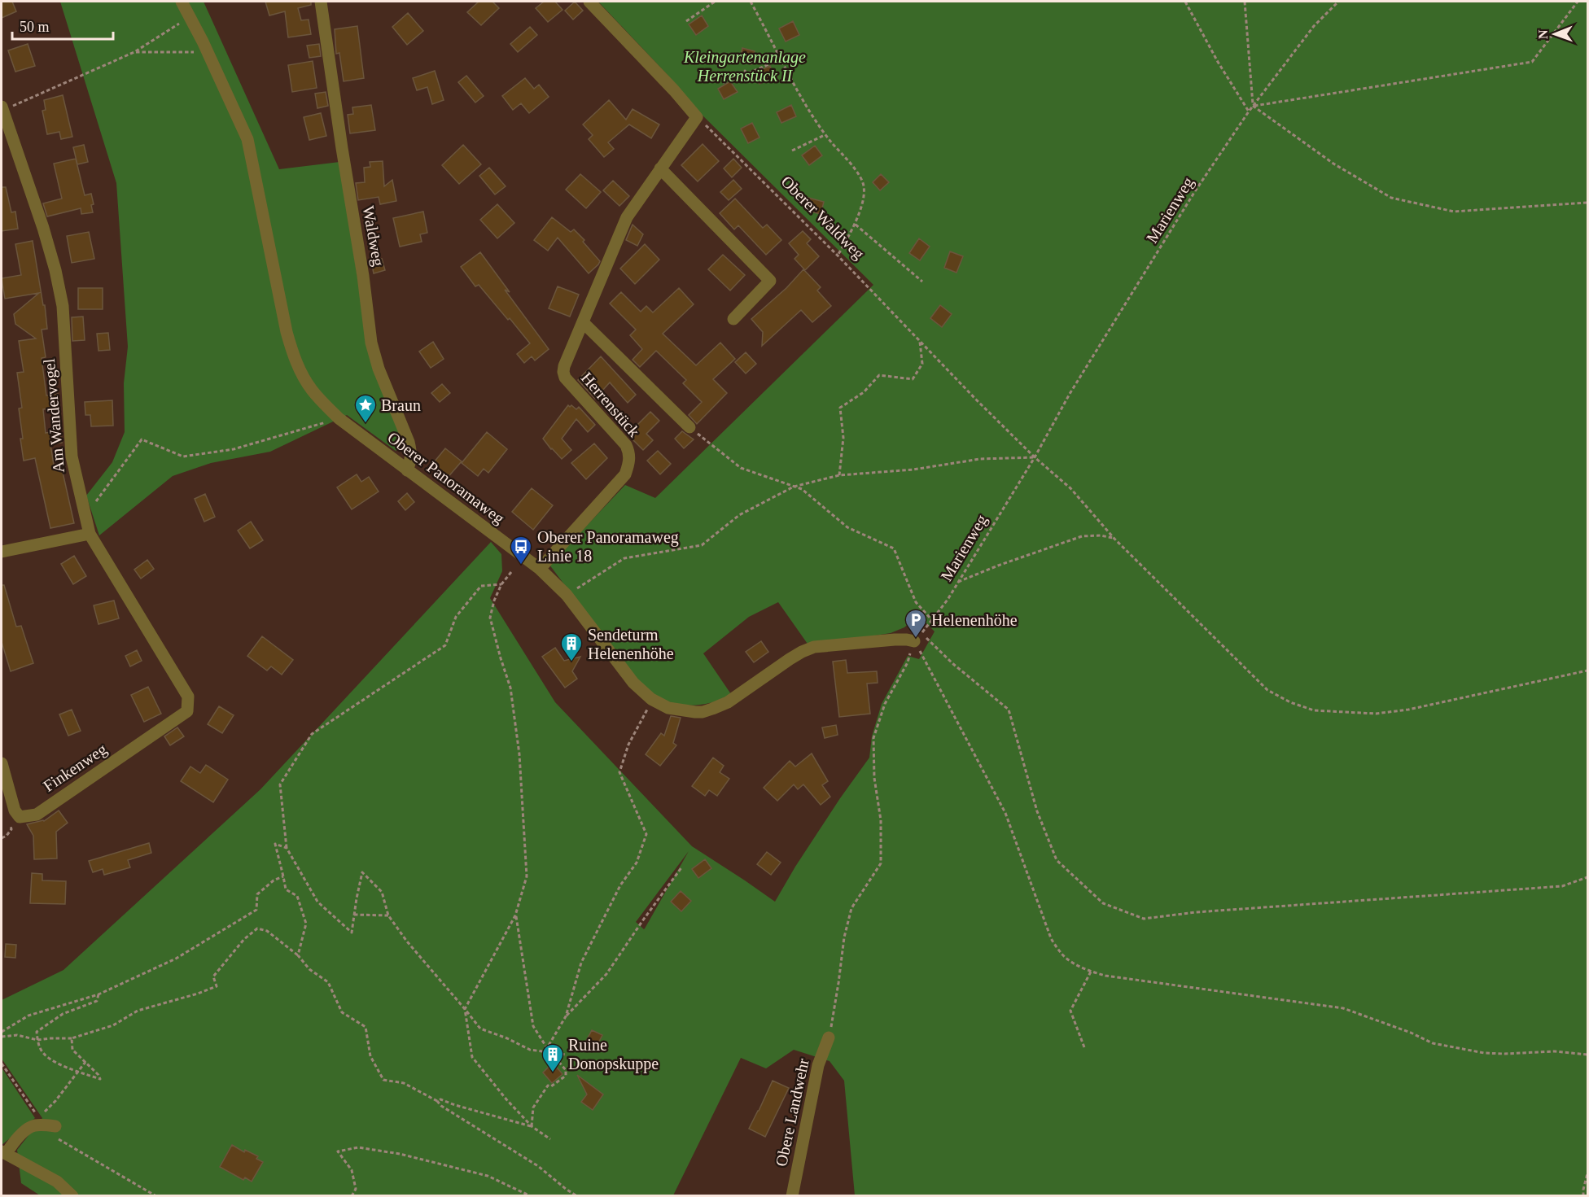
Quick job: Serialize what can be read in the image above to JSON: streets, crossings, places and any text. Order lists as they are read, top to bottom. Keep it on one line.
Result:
{"streets":{"street":["Waldweg","Herrenstück","Am Wandervogel","Oberer Panoramaweg","Finkenweg","Obere Landwehr"],"path":["Marienweg","Oberer Waldweg"]},"crossings":[["Marienweg","Oberer Waldweg"],["Marienweg","Oberer Panoramaweg"],["Marienweg","Obere Landwehr"],["Oberer Waldweg","Herrenstück"],["Waldweg","Oberer Panoramaweg"],["Herrenstück","Oberer Panoramaweg"],["Am Wandervogel","Finkenweg"]],"parks":["Kleingartenanlage Herrenstück II"],"places":{"place":["Braun"],"bus stop":["Oberer Panoramaweg Linie 18"],"parking":["Helenenhöhe"],"building":["Sendeturm Helenenhöhe","Ruine Donopskuppe"]},"scale_bar":"50 m","north":"left"}
